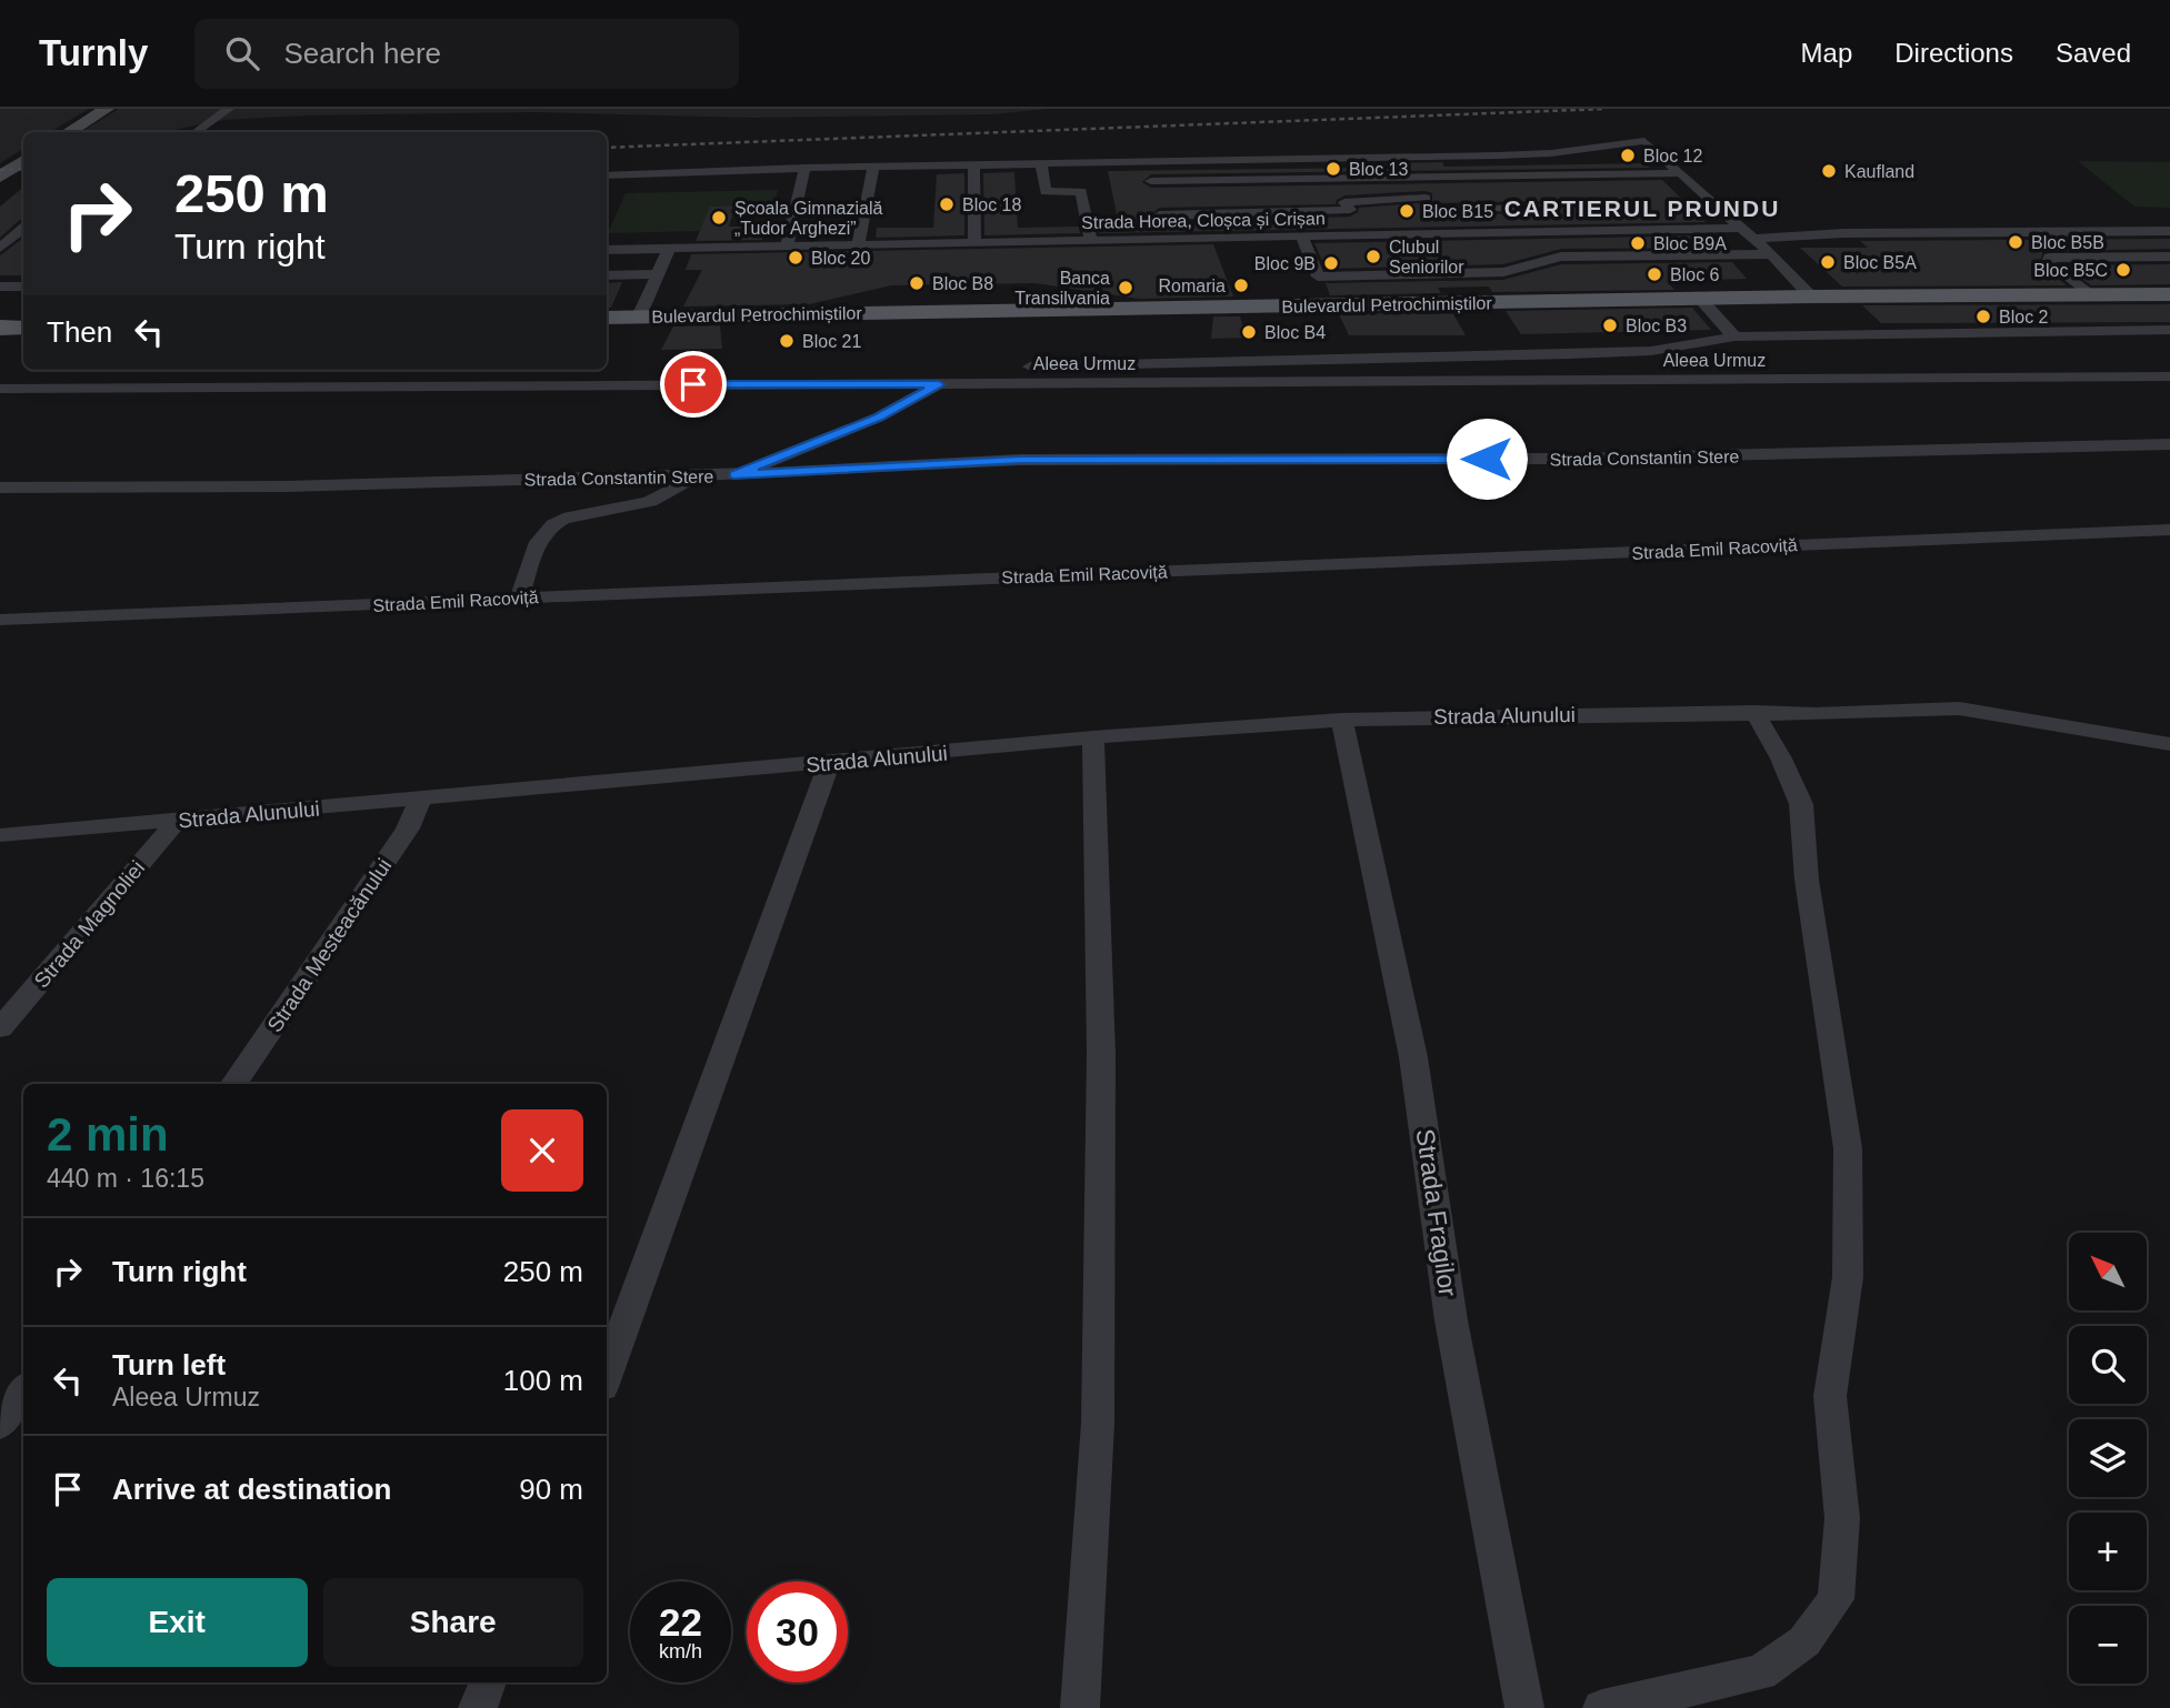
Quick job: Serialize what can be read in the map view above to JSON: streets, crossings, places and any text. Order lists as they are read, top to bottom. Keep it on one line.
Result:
{"streets":{"main road":["Bulevardul Petrochimiștilor"],"street":["Strada Horea, Cloșca și Crișan","Aleea Urmuz","Strada Constantin Stere","Strada Emil Racoviță","Strada Alunului","Strada Magnoliei","Strada Mesteacănului","Strada Fragilor"]},"crossings":[["Strada Alunului","Strada Magnoliei"],["Strada Alunului","Strada Mesteacănului"],["Strada Alunului","Strada Fragilor"]],"districts":["CARTIERUL PRUNDU"],"places":["Bloc 12","Bloc 13","Kaufland","Bloc 18","Bloc B15","Școala Gimnazială „Tudor Arghezi”","Bloc B5B","Bloc B9A","Clubul Seniorilor","Bloc 20","Bloc B5A","Bloc 9B","Bloc B5C","Bloc 6","Bloc B8","Romaria","Banca Transilvania","Bloc 2","Bloc B3","Bloc B4","Bloc 21"],"north":"top left","page":{"header":"Turnly","search":"Search here","nav":["Map","Directions","Saved"],"turn":["250 m","Turn right"],"then":"Then","heading":["2 min","440 m · 16:15"],"list":[{"name":"Turn right","value":"250 m"},{"name":"Turn left","note":"Aleea Urmuz","value":"100 m"},{"name":"Arrive at destination","value":"90 m"}],"map_buttons":["+","−"],"buttons":["Exit","Share"],"speed":"22 km/h","limit":"30"}}
